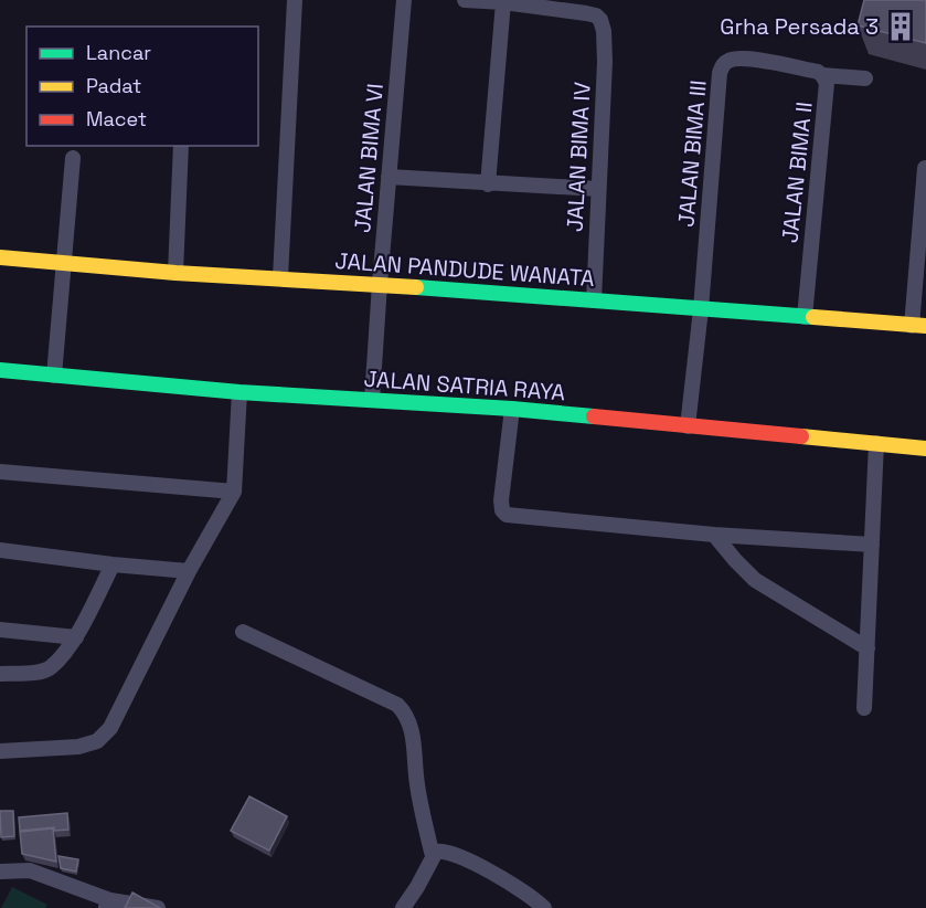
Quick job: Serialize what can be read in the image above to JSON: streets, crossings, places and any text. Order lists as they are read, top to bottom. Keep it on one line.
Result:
{"streets":{"street":["JALAN BIMA III","JALAN BIMA IV","JALAN BIMA VI","JALAN BIMA II","JALAN PANDUDE WANATA","JALAN SATRIA RAYA"]},"crossings":[["JALAN BIMA III","JALAN BIMA II"],["JALAN BIMA III","JALAN PANDUDE WANATA"],["JALAN BIMA III","JALAN SATRIA RAYA"],["JALAN BIMA IV","JALAN PANDUDE WANATA"],["JALAN BIMA VI","JALAN PANDUDE WANATA"],["JALAN BIMA VI","JALAN SATRIA RAYA"],["JALAN BIMA II","JALAN PANDUDE WANATA"]],"places":{"building":["Grha Persada 3"]},"legend":["Lancar","Padat","Macet"]}
